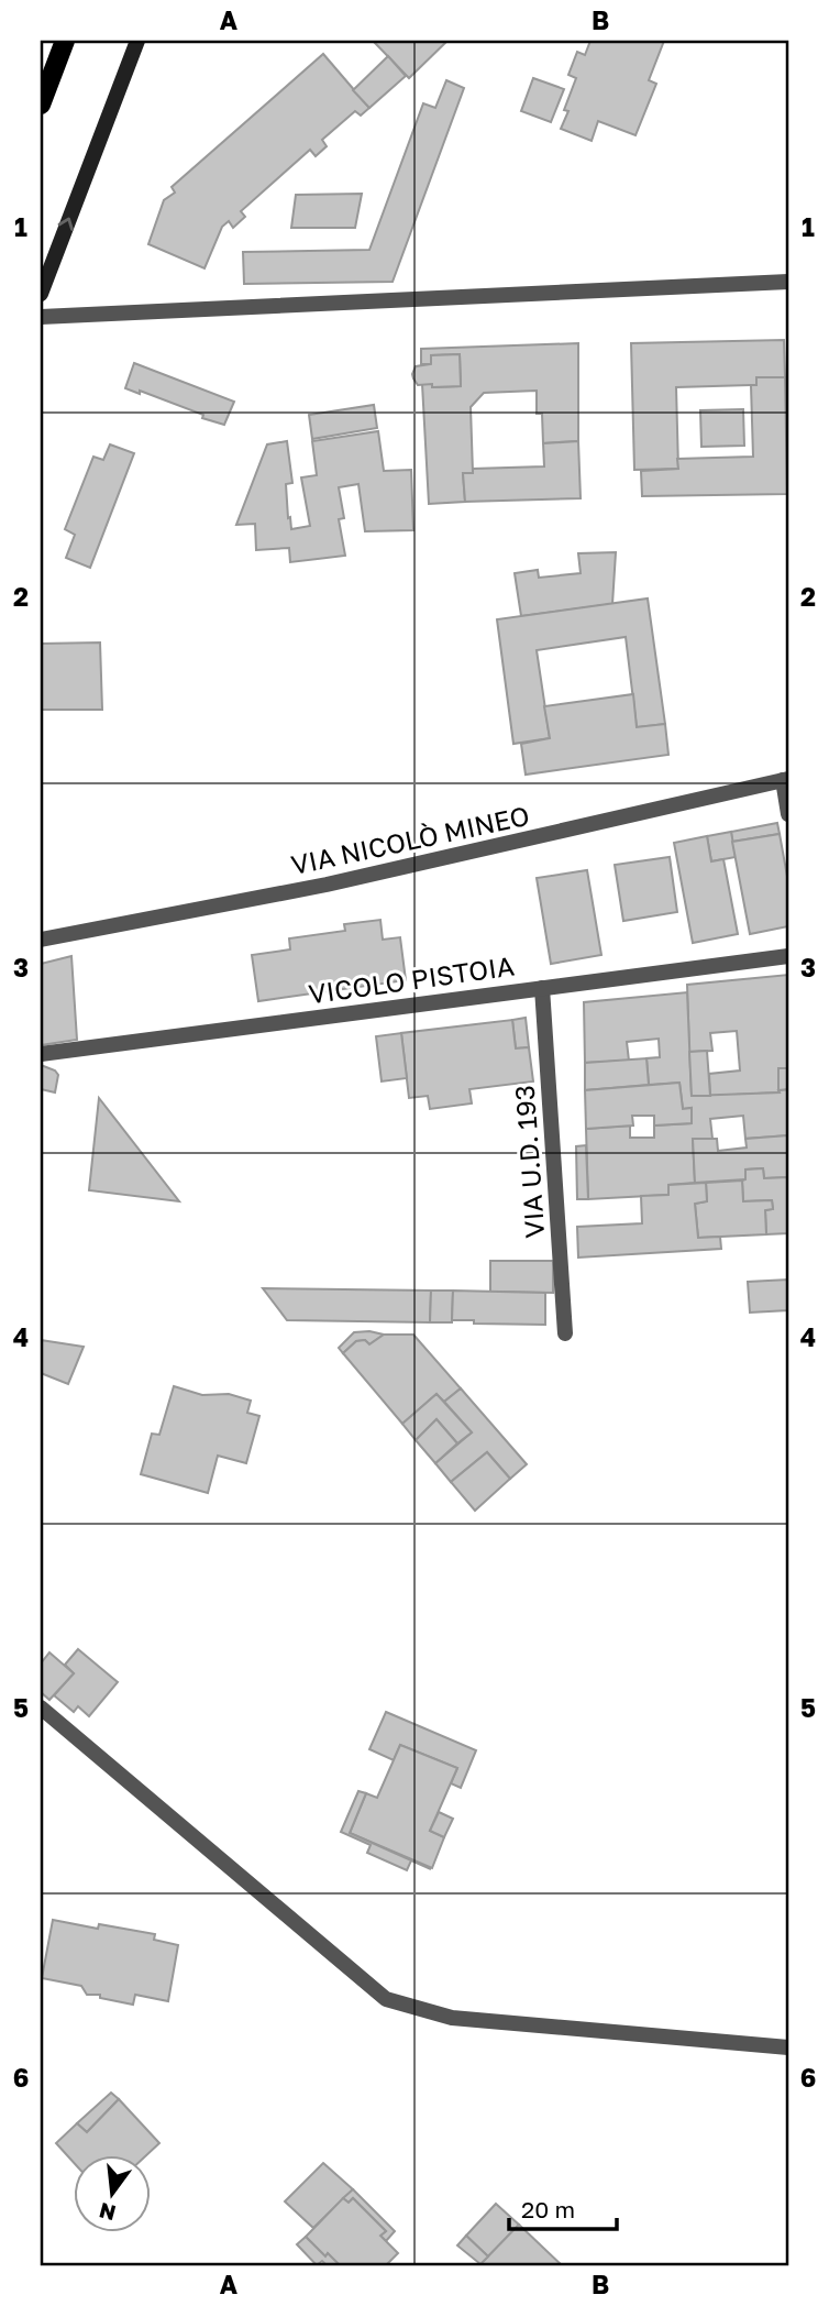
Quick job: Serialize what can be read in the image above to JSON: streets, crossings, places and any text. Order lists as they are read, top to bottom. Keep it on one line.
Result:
{"streets":{"street":["VIA NICOLÒ MINEO","VICOLO PISTOIA","VIA U.D. 193"]},"crossings":[["VICOLO PISTOIA","VIA U.D. 193"]],"scale_bar":"20 m","north":"bottom","grid":{"columns":["A","B"],"rows":["1","2","3","4","5","6"]}}
